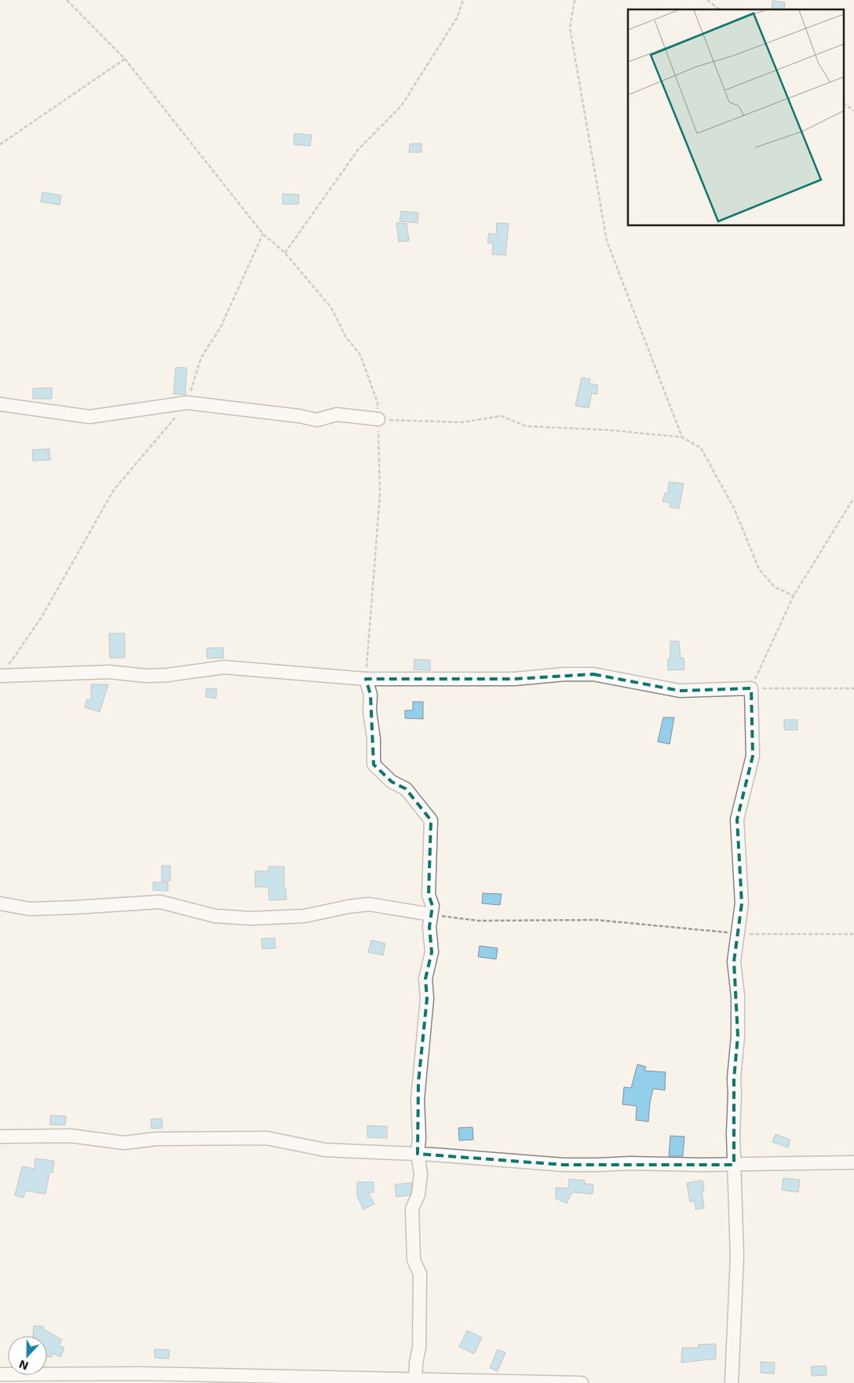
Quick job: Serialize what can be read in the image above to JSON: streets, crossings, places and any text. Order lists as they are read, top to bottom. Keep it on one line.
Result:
{"north":"bottom"}
